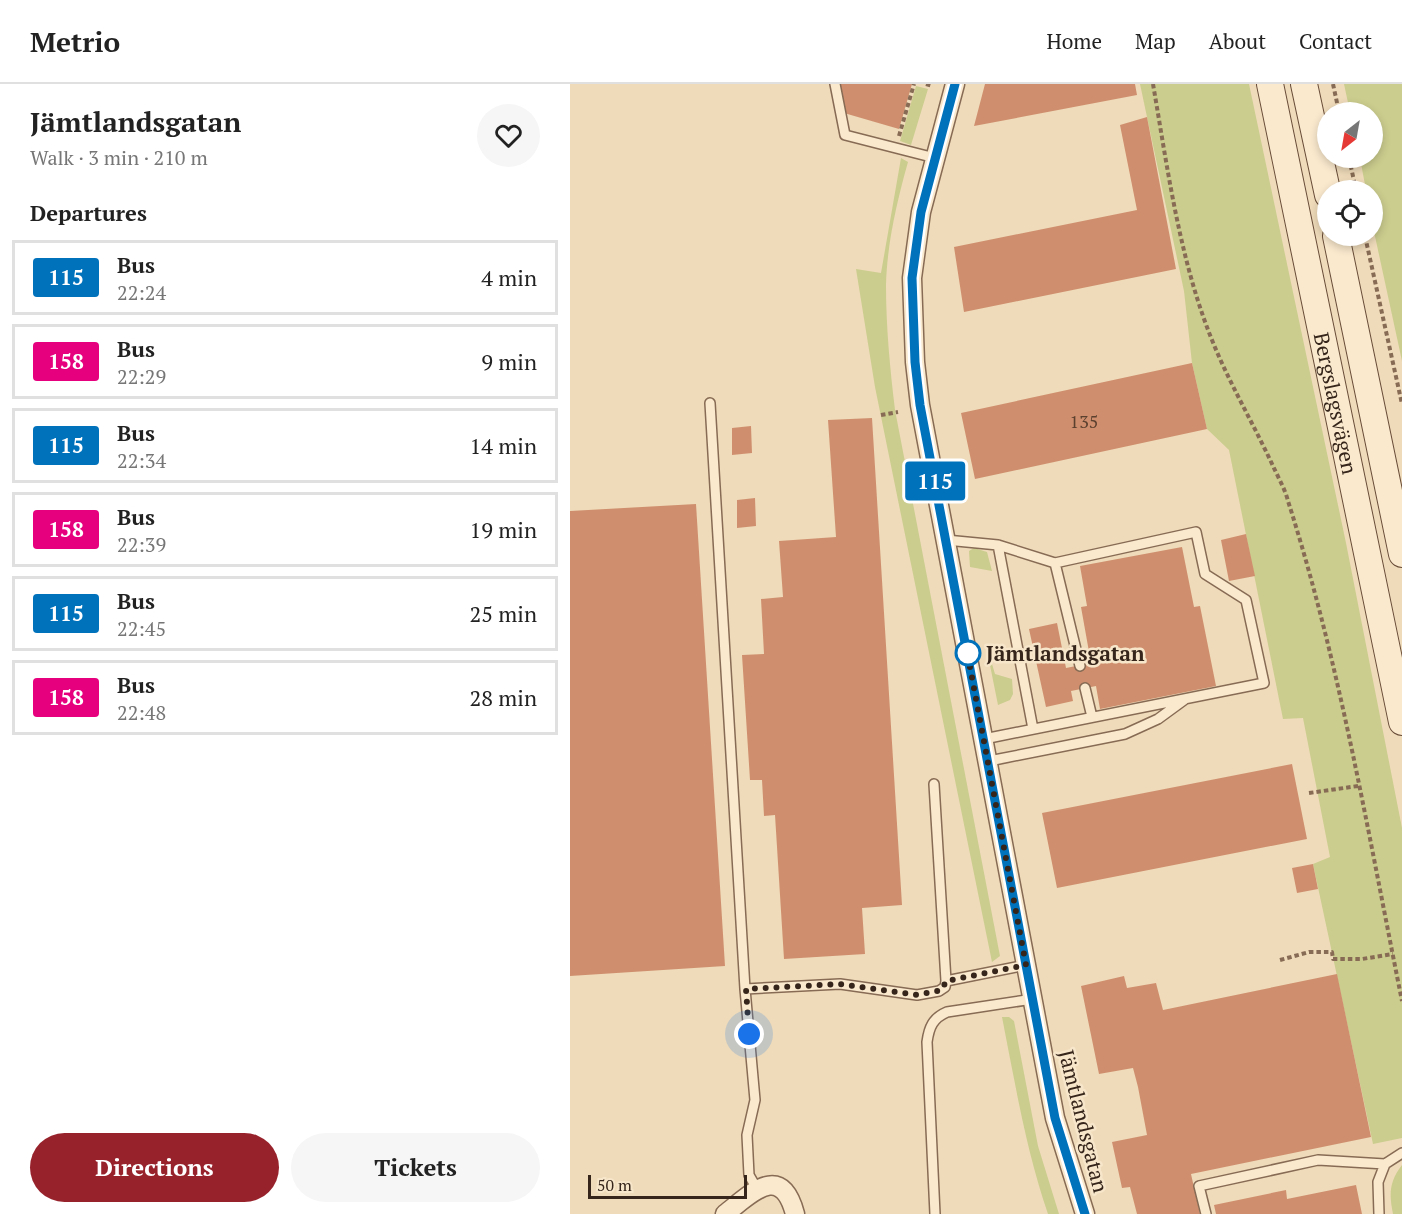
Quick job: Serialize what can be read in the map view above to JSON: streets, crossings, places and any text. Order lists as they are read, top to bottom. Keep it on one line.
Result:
{"streets":{"main road":["Bergslagsvägen"],"street":["Jämtlandsgatan"]},"places":["Jämtlandsgatan"],"lines":["bus line 115"],"house_numbers":["135"],"scale_bar":"50 m","north":"bottom left","page":{"header":"Metrio","nav":["Home","Map","About","Contact"],"heading":[["Jämtlandsgatan","Walk · 3 min · 210 m"],"Departures"],"on_map":"115","list":[{"mark":"115","name":"Bus","note":"22:24","value":"4 min"},{"mark":"158","name":"Bus","note":"22:29","value":"9 min"},{"mark":"115","name":"Bus","note":"22:34","value":"14 min"},{"mark":"158","name":"Bus","note":"22:39","value":"19 min"},{"mark":"115","name":"Bus","note":"22:45","value":"25 min"},{"mark":"158","name":"Bus","note":"22:48","value":"28 min"}],"buttons":["Directions","Tickets"],"scale":"50 m"}}
